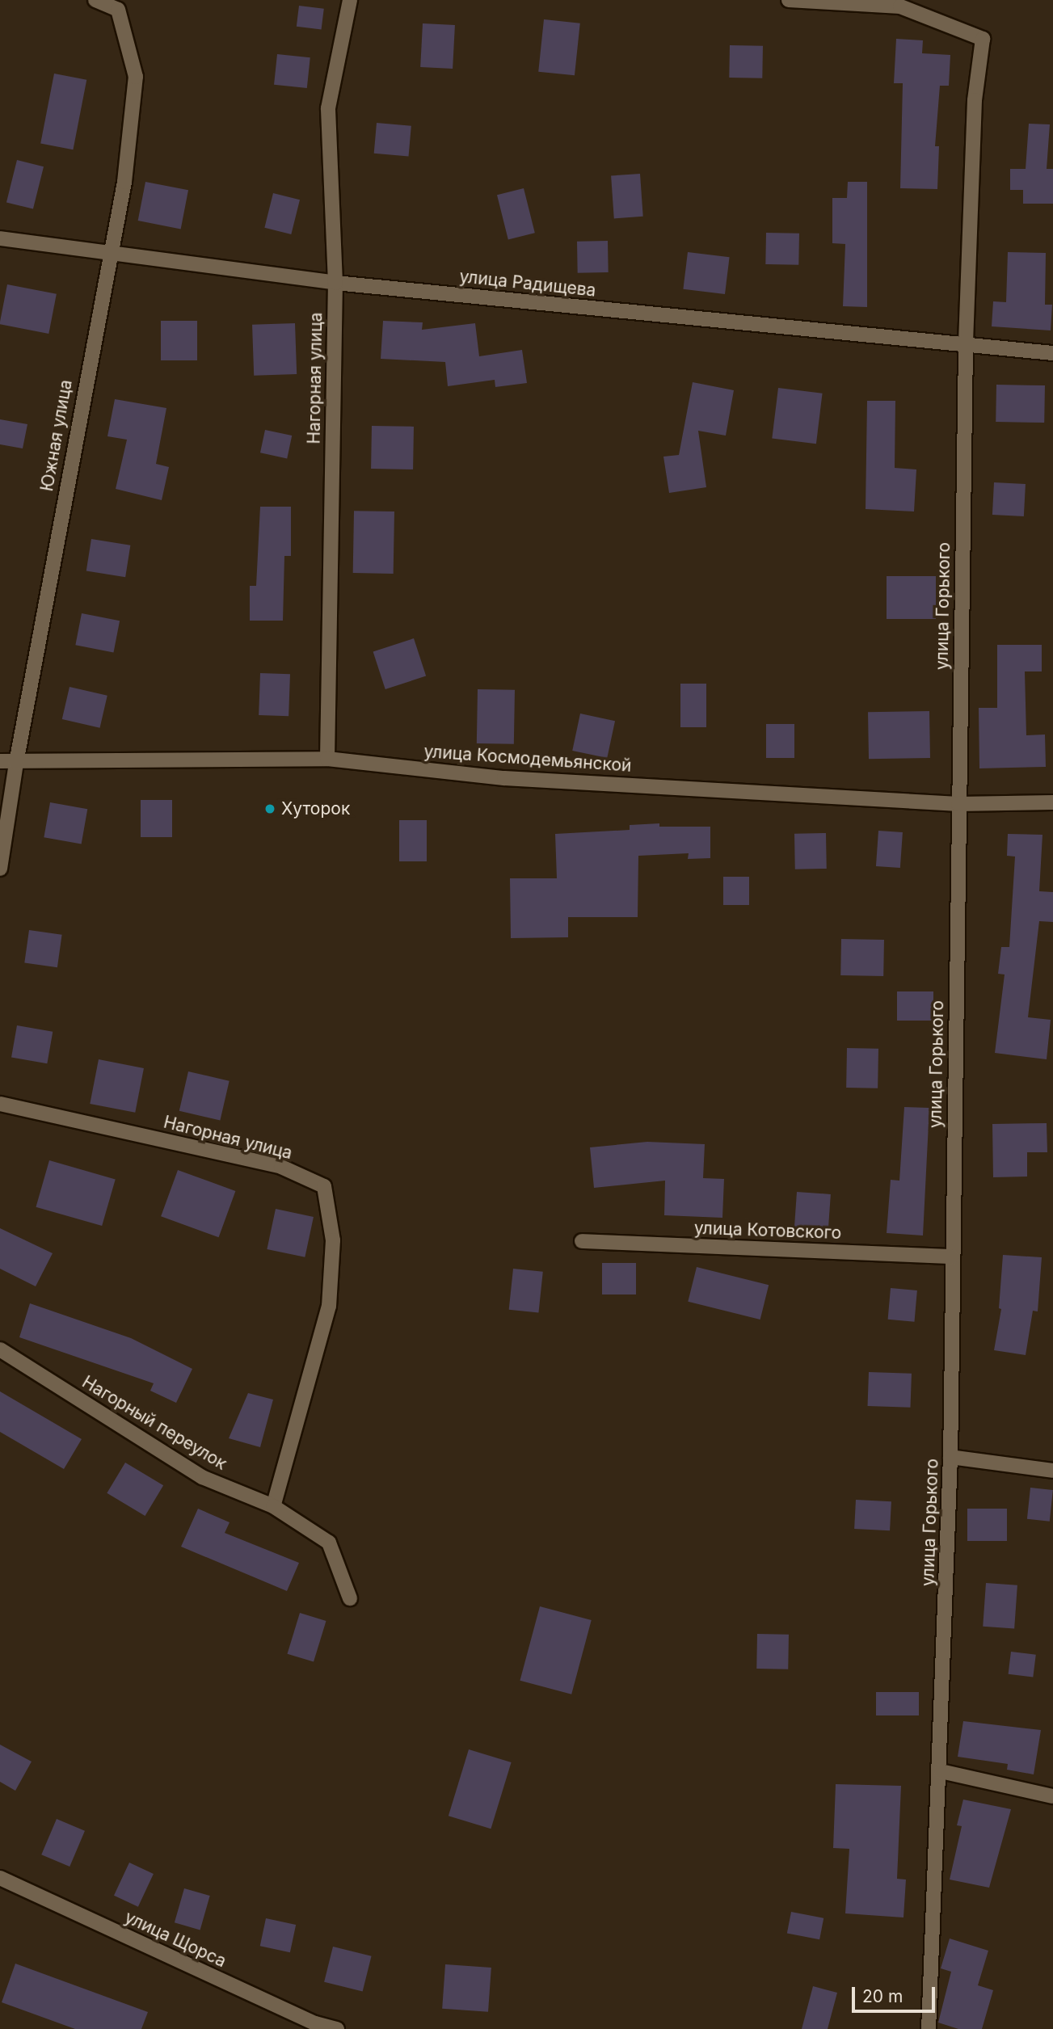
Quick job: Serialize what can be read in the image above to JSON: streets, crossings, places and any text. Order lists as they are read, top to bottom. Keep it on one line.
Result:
{"streets":{"street":["улица Радищева","Нагорная улица","Южная улица","улица Горького","улица Космодемьянской","улица Котовского","Нагорный переулок","улица Щорса"]},"crossings":[["улица Радищева","Нагорная улица"],["улица Радищева","Южная улица"],["улица Радищева","улица Горького"],["Нагорная улица","улица Космодемьянской"],["Нагорная улица","Нагорный переулок"],["Южная улица","улица Космодемьянской"],["улица Горького","улица Космодемьянской"],["улица Горького","улица Котовского"]],"places":["Хуторок"],"scale_bar":"20 m"}
